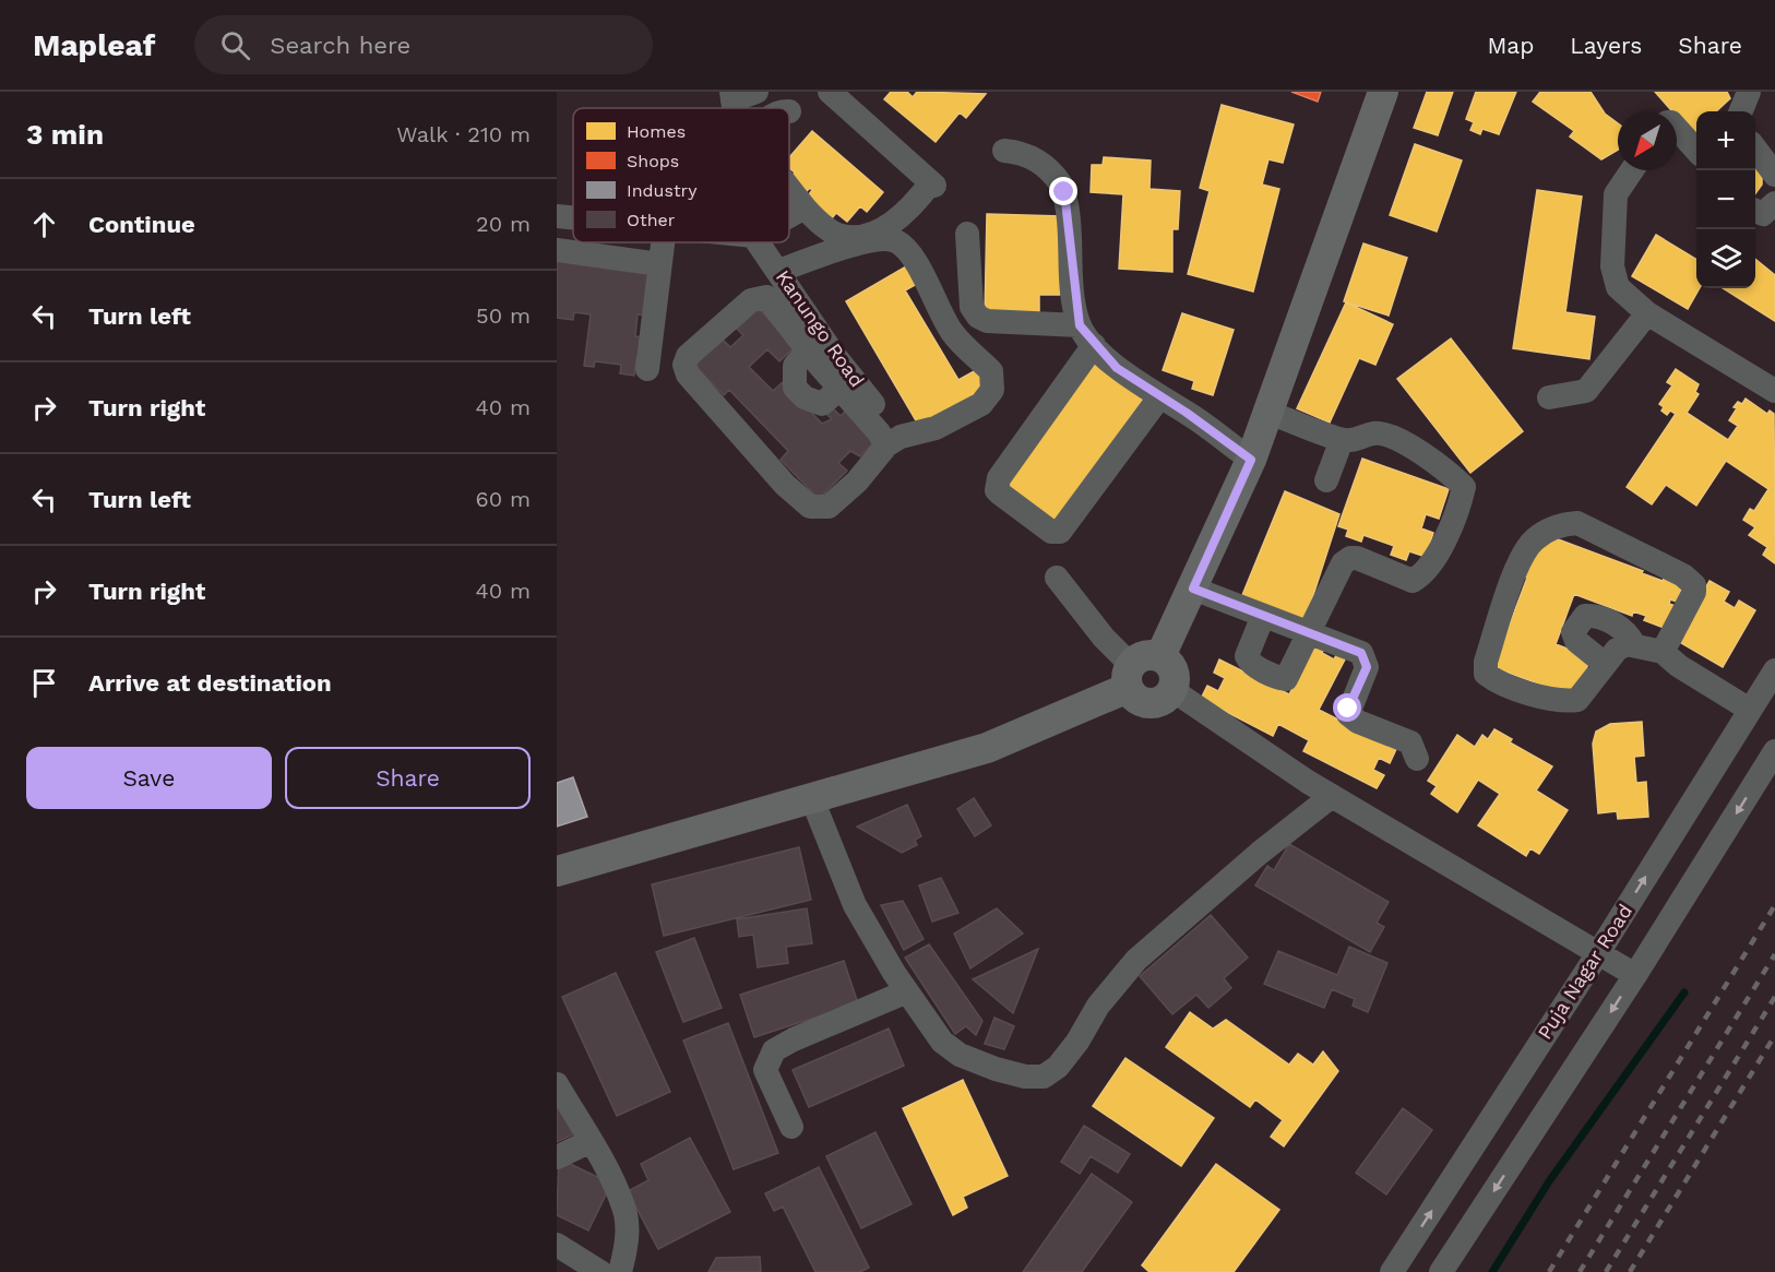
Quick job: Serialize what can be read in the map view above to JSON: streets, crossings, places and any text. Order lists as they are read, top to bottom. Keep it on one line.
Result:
{"streets":{"street":["Kanungo Road","Puja Nagar Road"]},"legend":["Homes","Shops","Industry","Other"],"north":"bottom left","page":{"header":"Mapleaf","search":"Search here","nav":["Map","Layers","Share"],"heading":["3 min","Walk · 210 m"],"map_buttons":["+","−"],"list":[["Continue","20 m"],["Turn left","50 m"],["Turn right","40 m"],["Turn left","60 m"],["Turn right","40 m"],"Arrive at destination"],"buttons":["Save","Share"]}}
